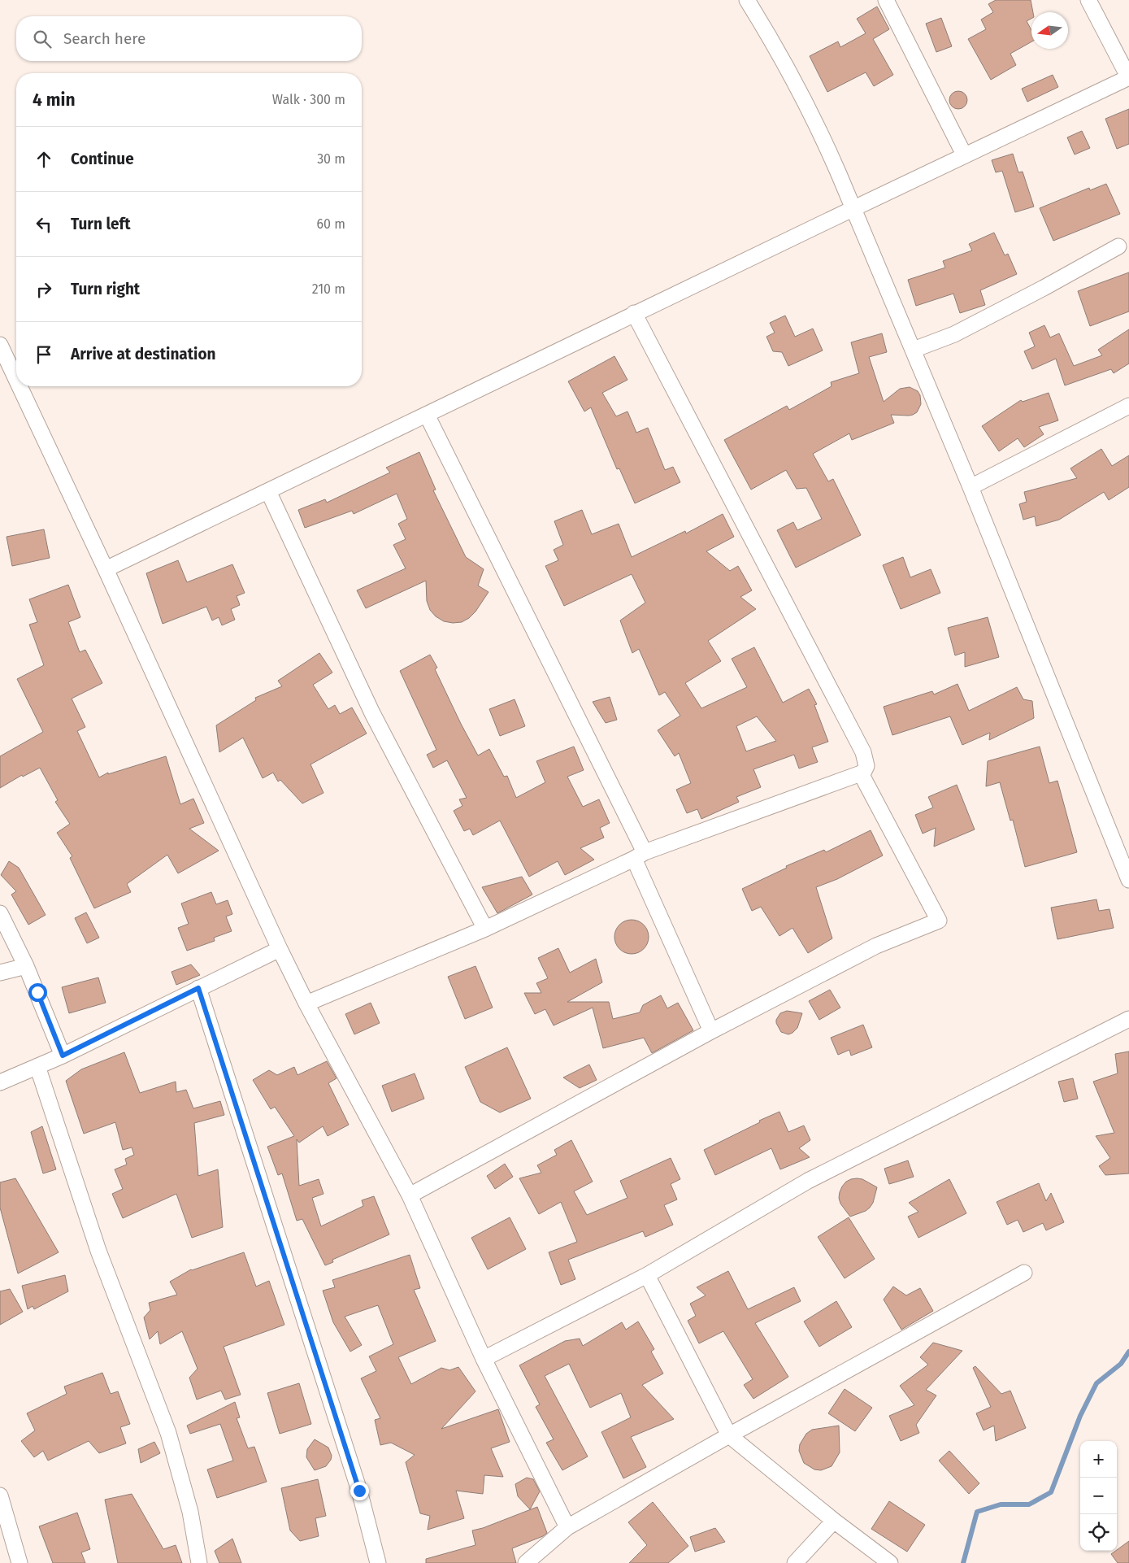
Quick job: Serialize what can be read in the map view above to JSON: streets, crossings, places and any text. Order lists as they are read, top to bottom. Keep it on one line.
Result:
{"north":"left","page":{"search":"Search here","heading":["4 min","Walk · 300 m"],"list":[["Continue","30 m"],["Turn left","60 m"],["Turn right","210 m"],"Arrive at destination"],"map_buttons":["+","−"]}}
